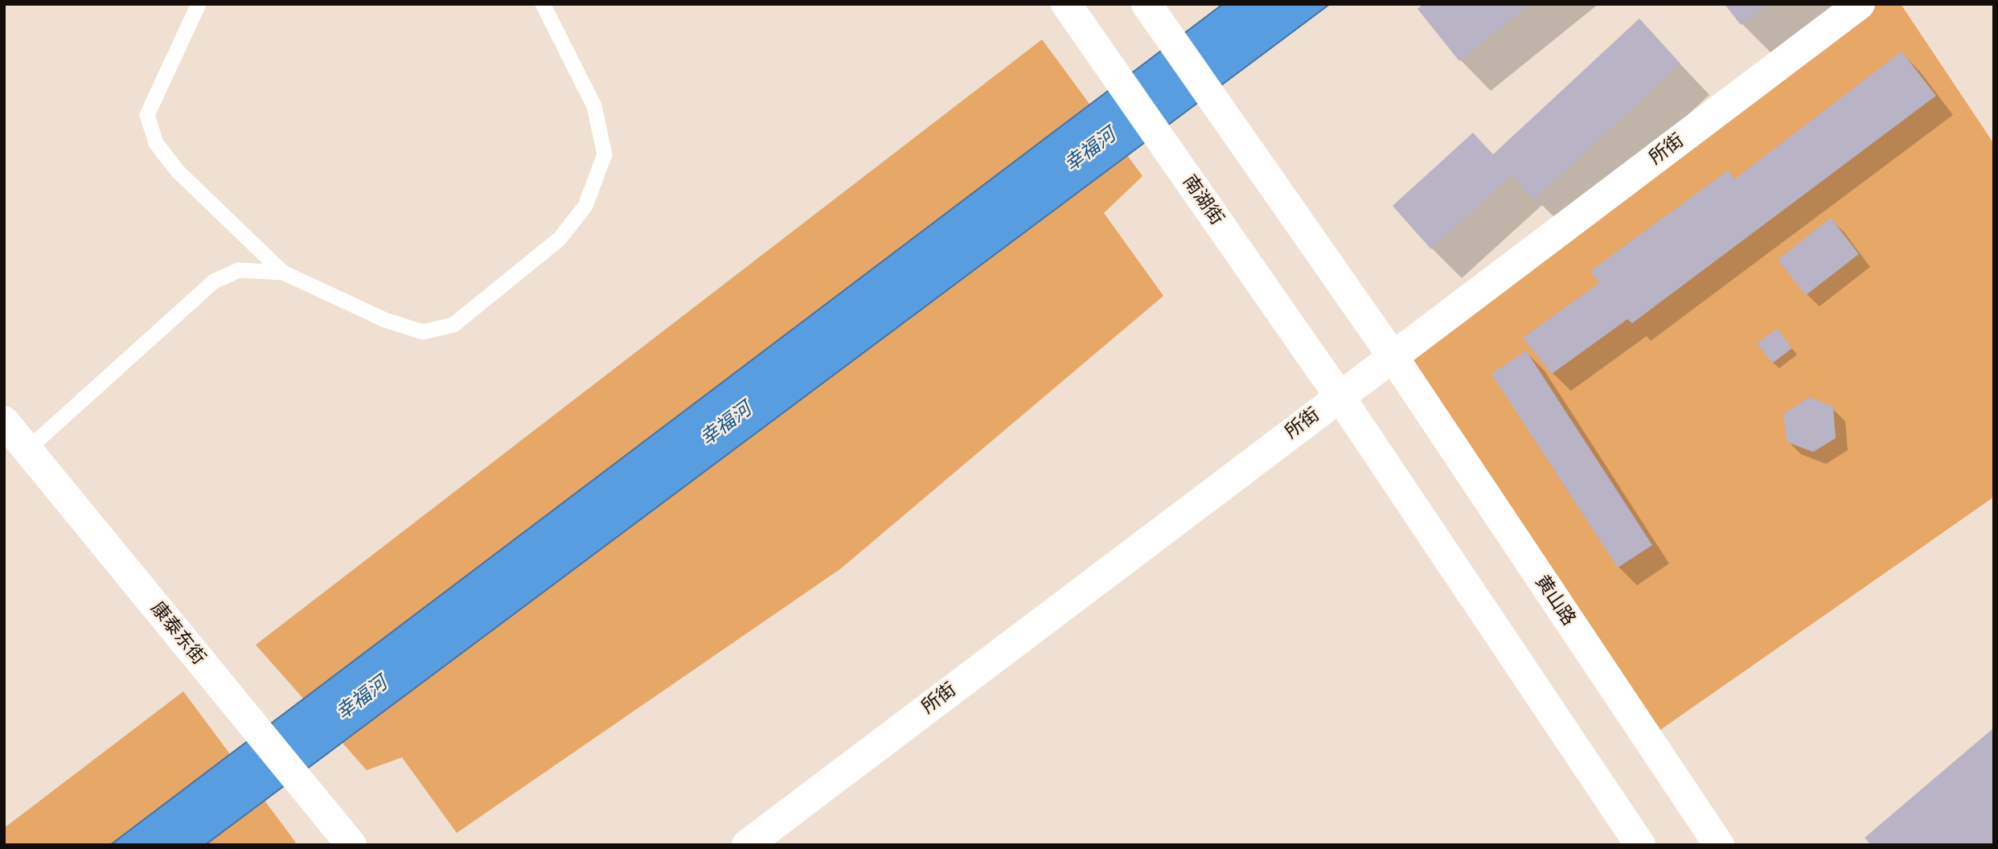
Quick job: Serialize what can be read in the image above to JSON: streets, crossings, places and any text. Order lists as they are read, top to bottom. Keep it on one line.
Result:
{"streets":{"main road":["所街","南湖街","黄山路","康泰东街"]},"crossings":[["所街","南湖街"],["所街","黄山路"]],"water":["幸福河"]}
